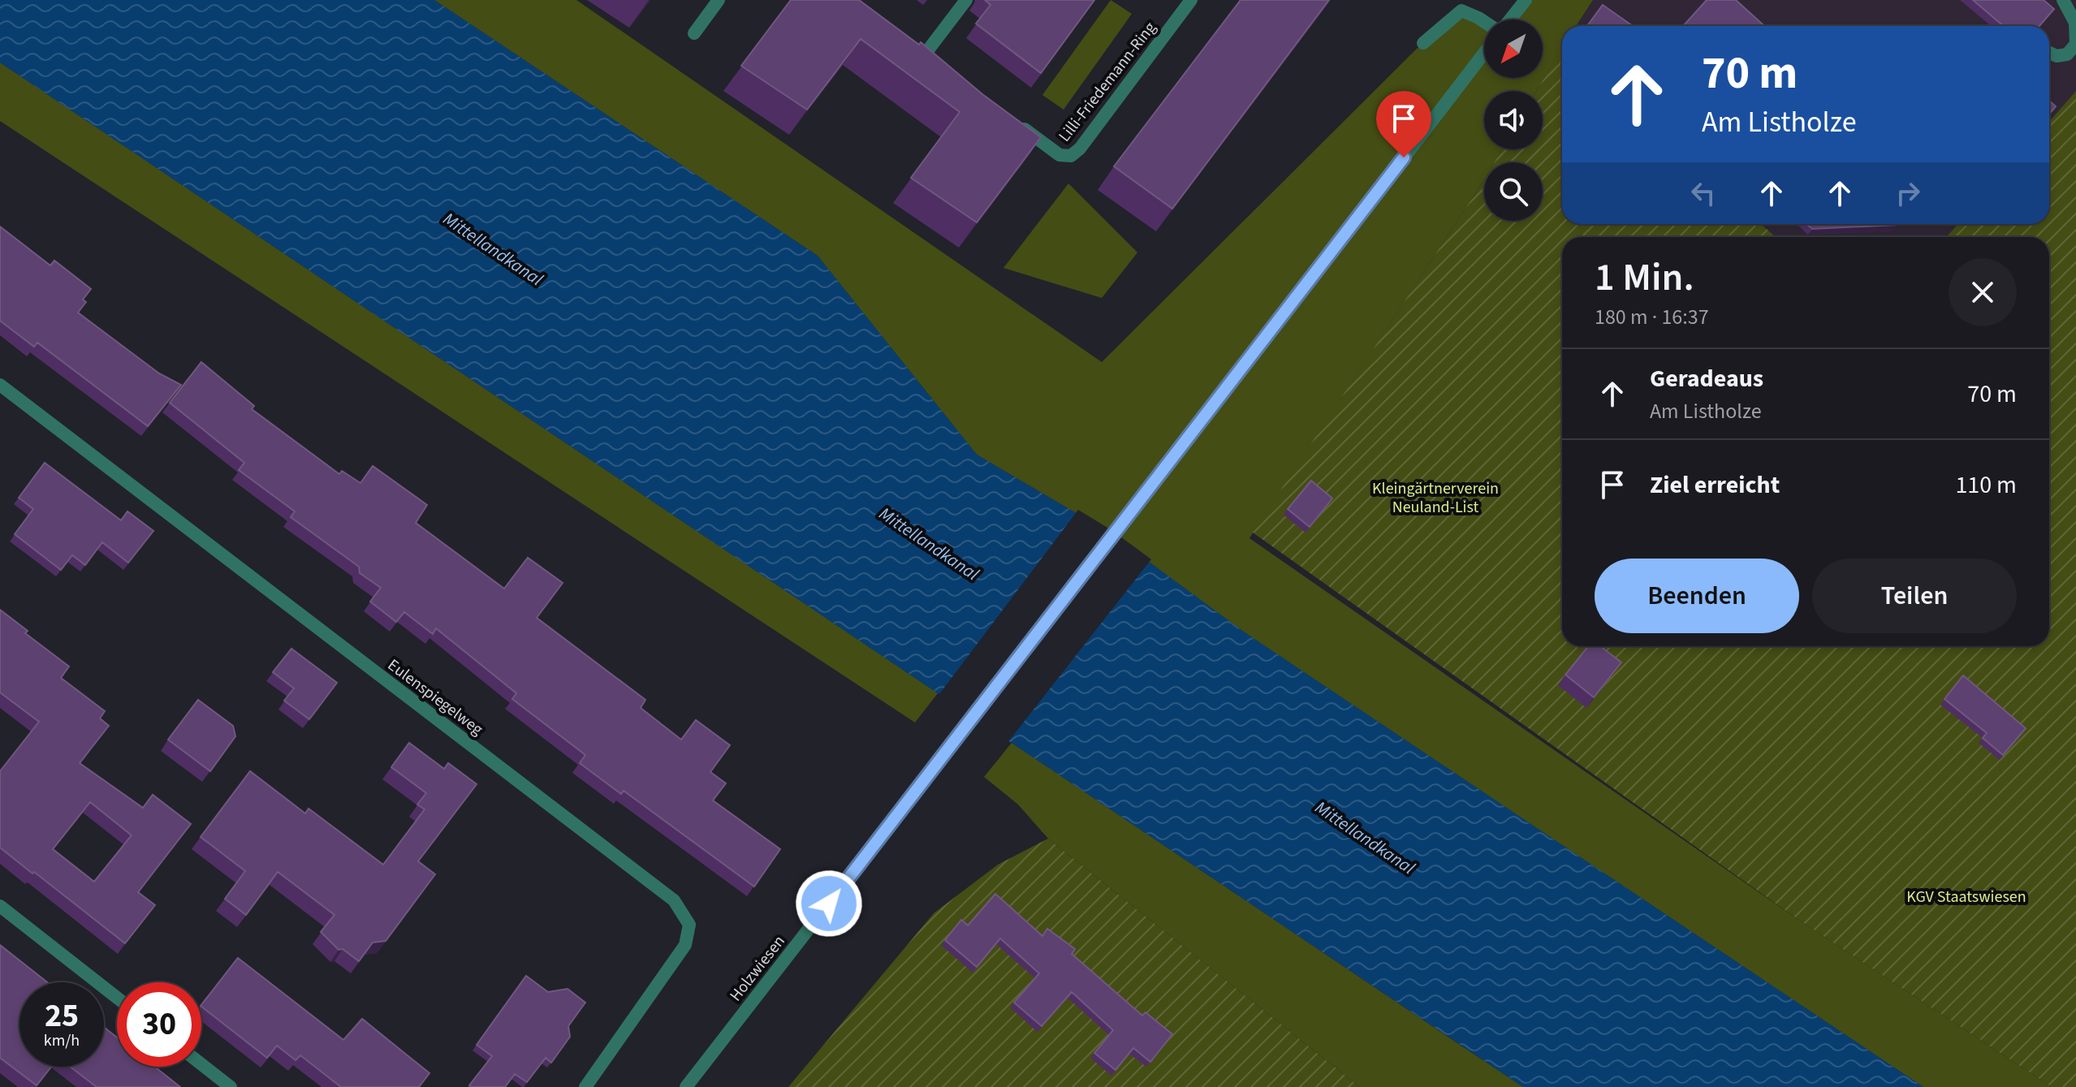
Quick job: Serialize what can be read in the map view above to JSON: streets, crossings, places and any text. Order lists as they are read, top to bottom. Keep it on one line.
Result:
{"streets":{"street":["Lilli-Friedemann-Ring","Eulenspiegelweg","Holzwiesen"]},"water":["Mittellandkanal"],"parks":["Kleingärtnerverein Neuland-List","KGV Staatswiesen"],"north":"bottom left","page":{"turn":["70 m","Am Listholze"],"heading":["1 Min.","180 m · 16:37"],"list":[{"name":"Geradeaus","note":"Am Listholze","value":"70 m"},{"name":"Ziel erreicht","value":"110 m"}],"buttons":["Beenden","Teilen"],"speed":"25 km/h","limit":"30"}}
